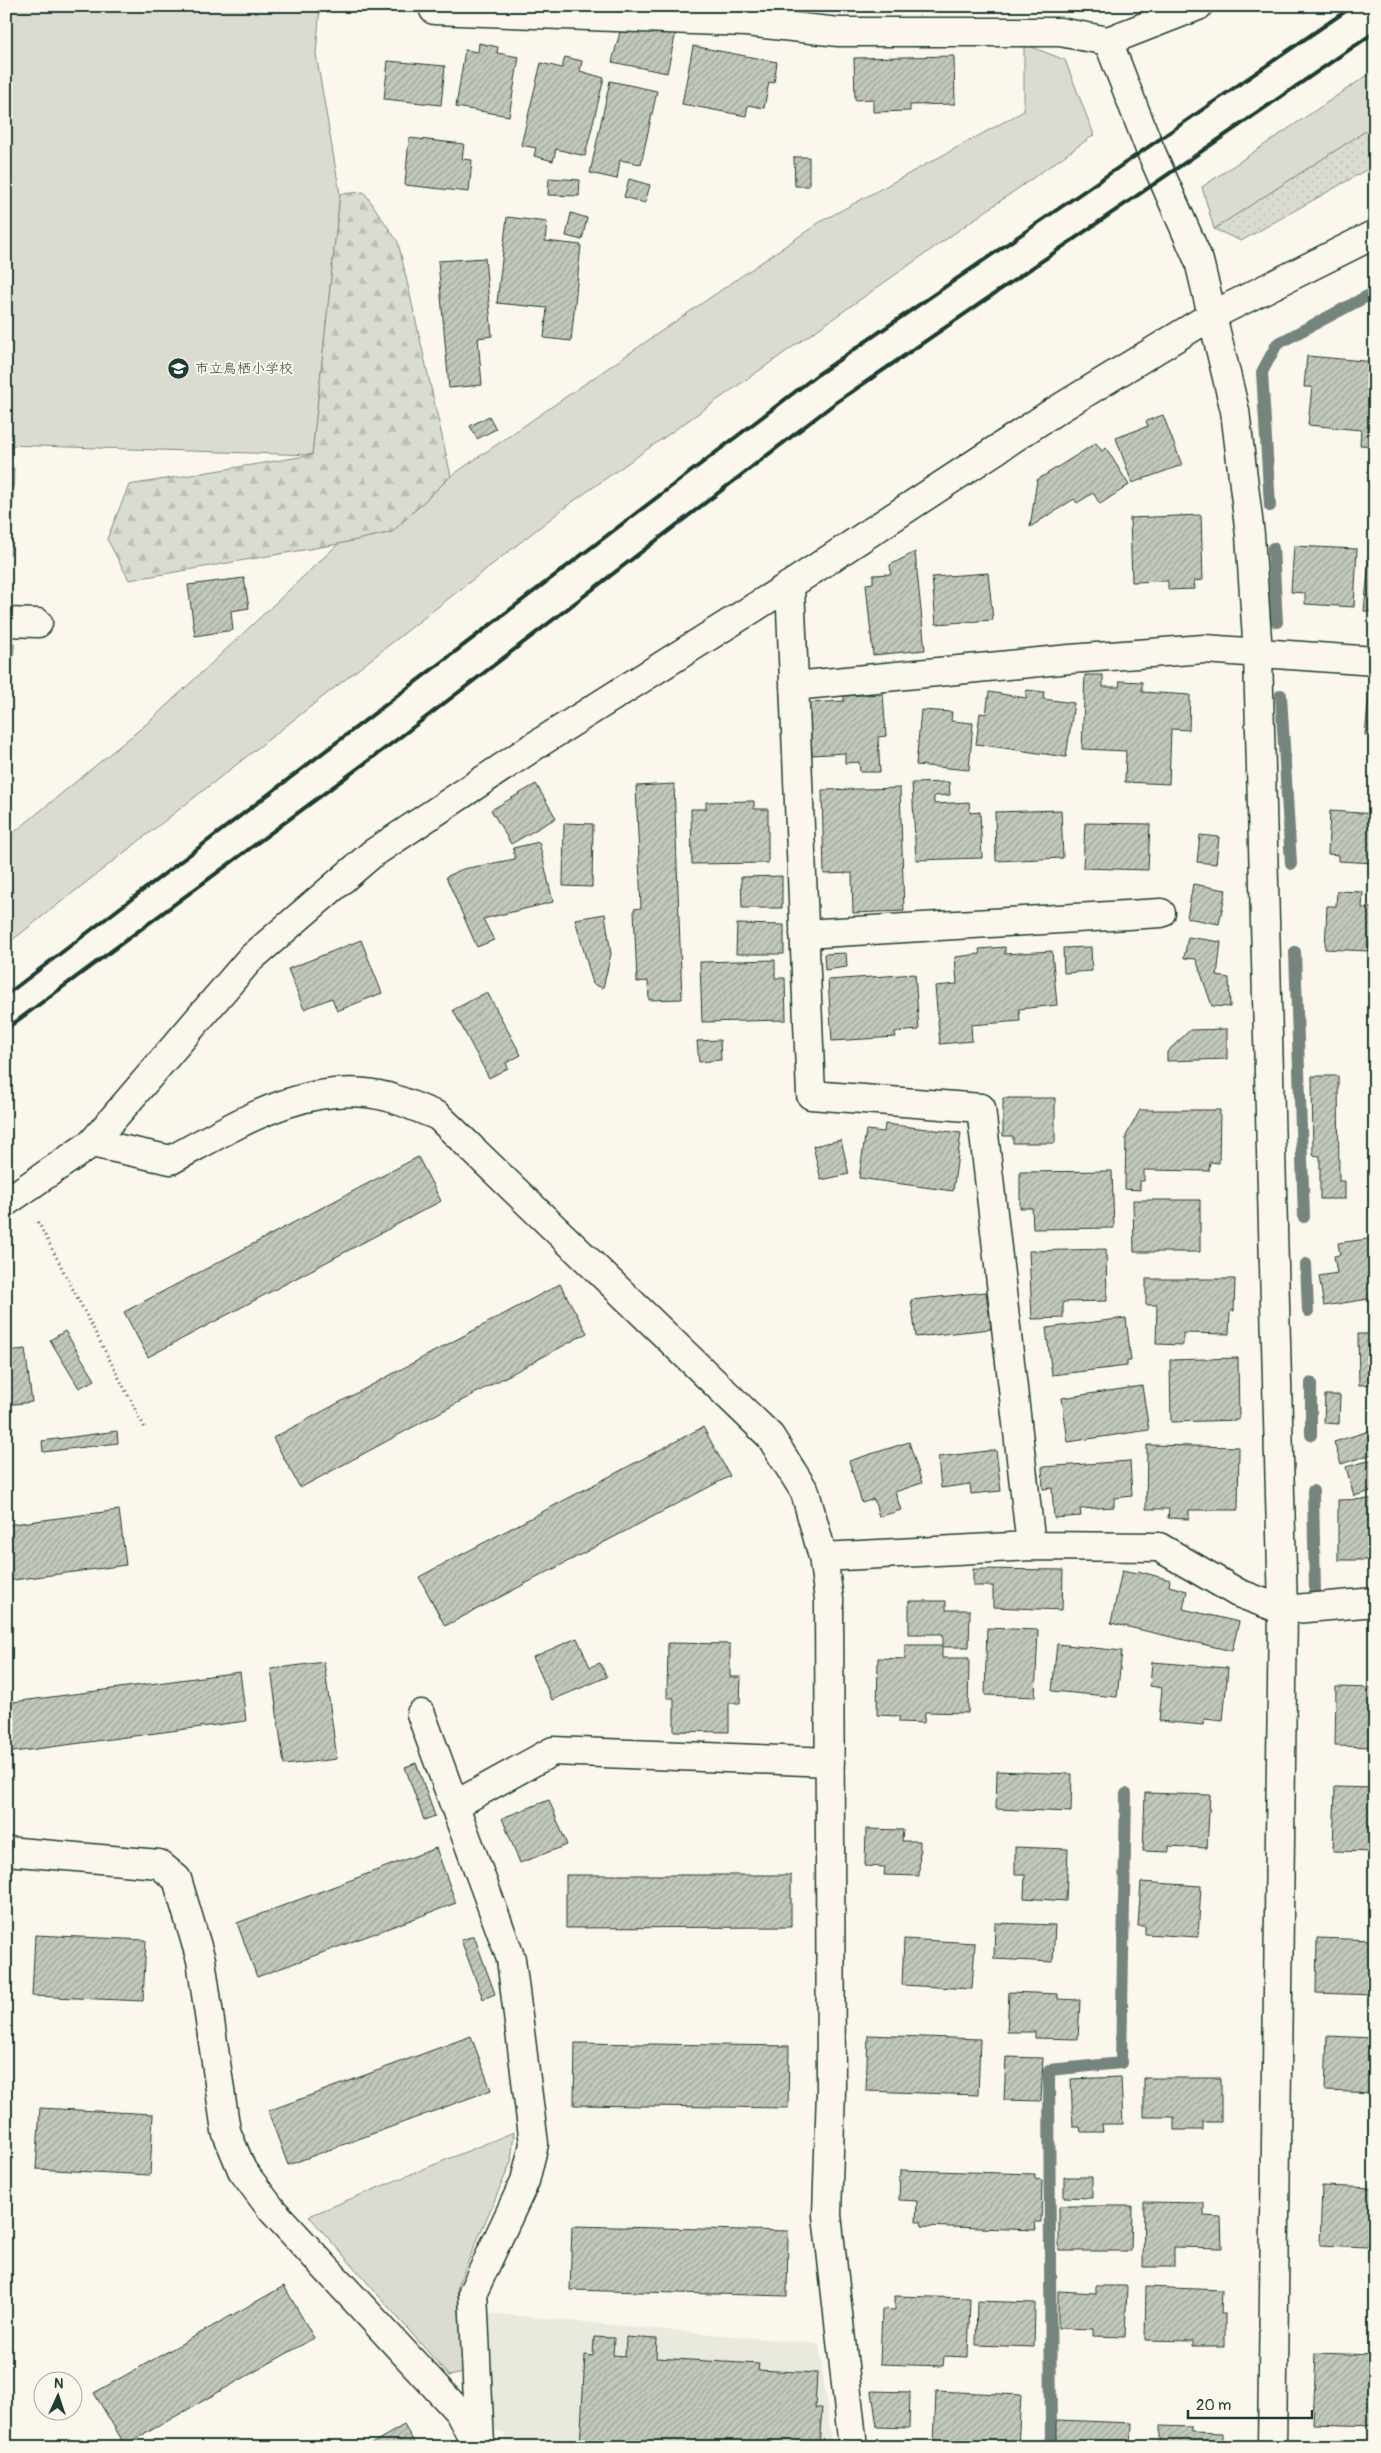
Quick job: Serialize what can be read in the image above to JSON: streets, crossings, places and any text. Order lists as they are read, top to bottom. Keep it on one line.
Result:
{"places":{"school or university":["市立鳥栖小学校"]},"scale_bar":"20 m","north":"top"}
